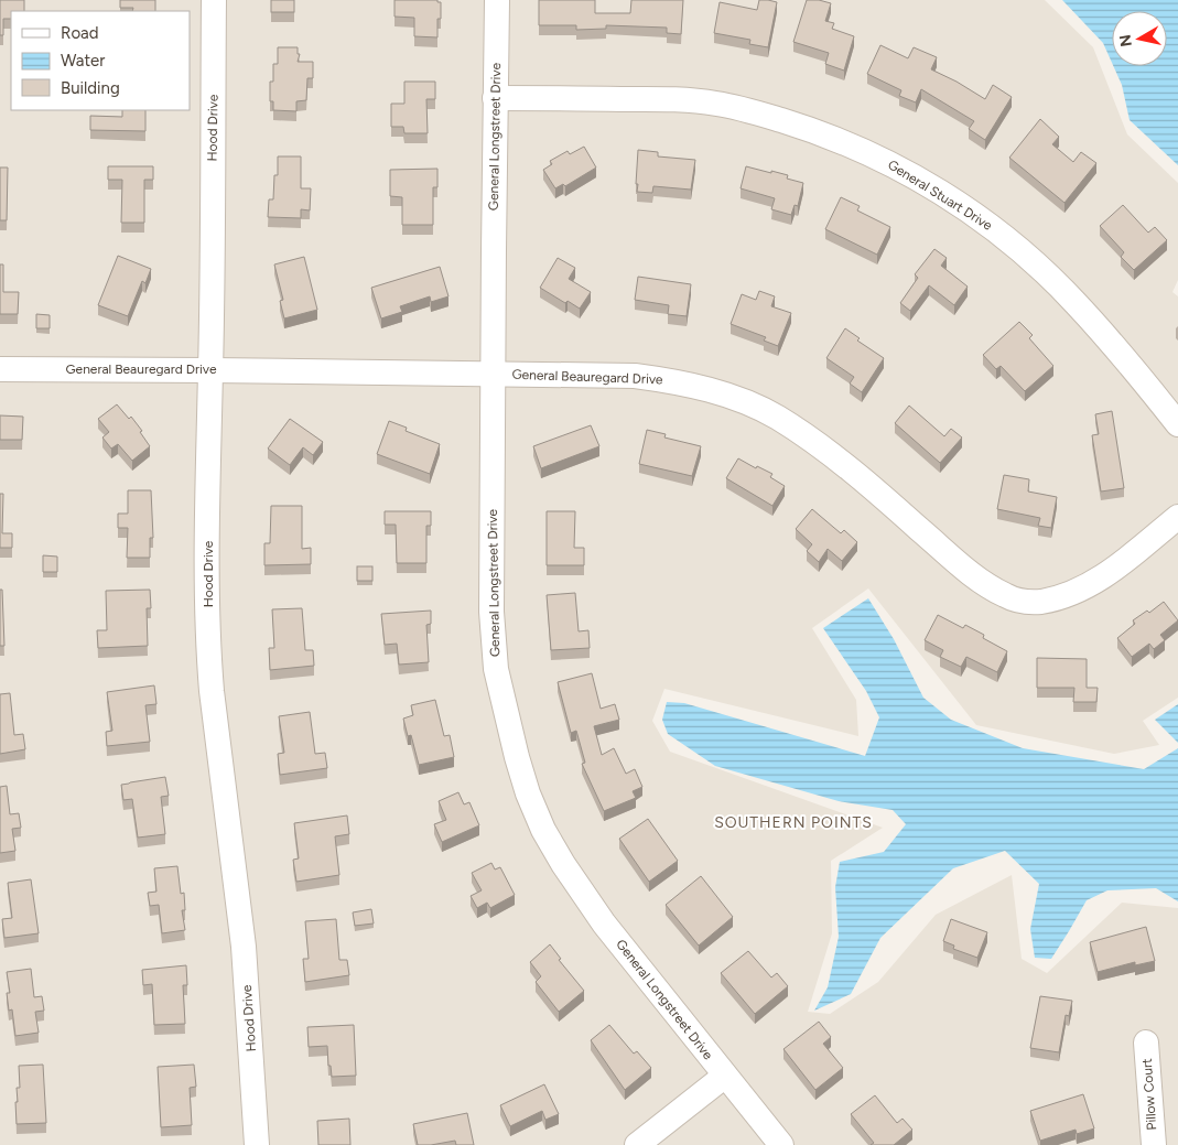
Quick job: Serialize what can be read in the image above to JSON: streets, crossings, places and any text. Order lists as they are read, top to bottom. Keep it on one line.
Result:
{"streets":{"street":["Hood Drive","General Longstreet Drive","General Stuart Drive","General Beauregard Drive","Pillow Court"]},"crossings":[["Hood Drive","General Beauregard Drive"],["General Longstreet Drive","General Stuart Drive"],["General Longstreet Drive","General Beauregard Drive"]],"districts":["SOUTHERN POINTS"],"legend":["Road","Water","Building"],"north":"left"}
